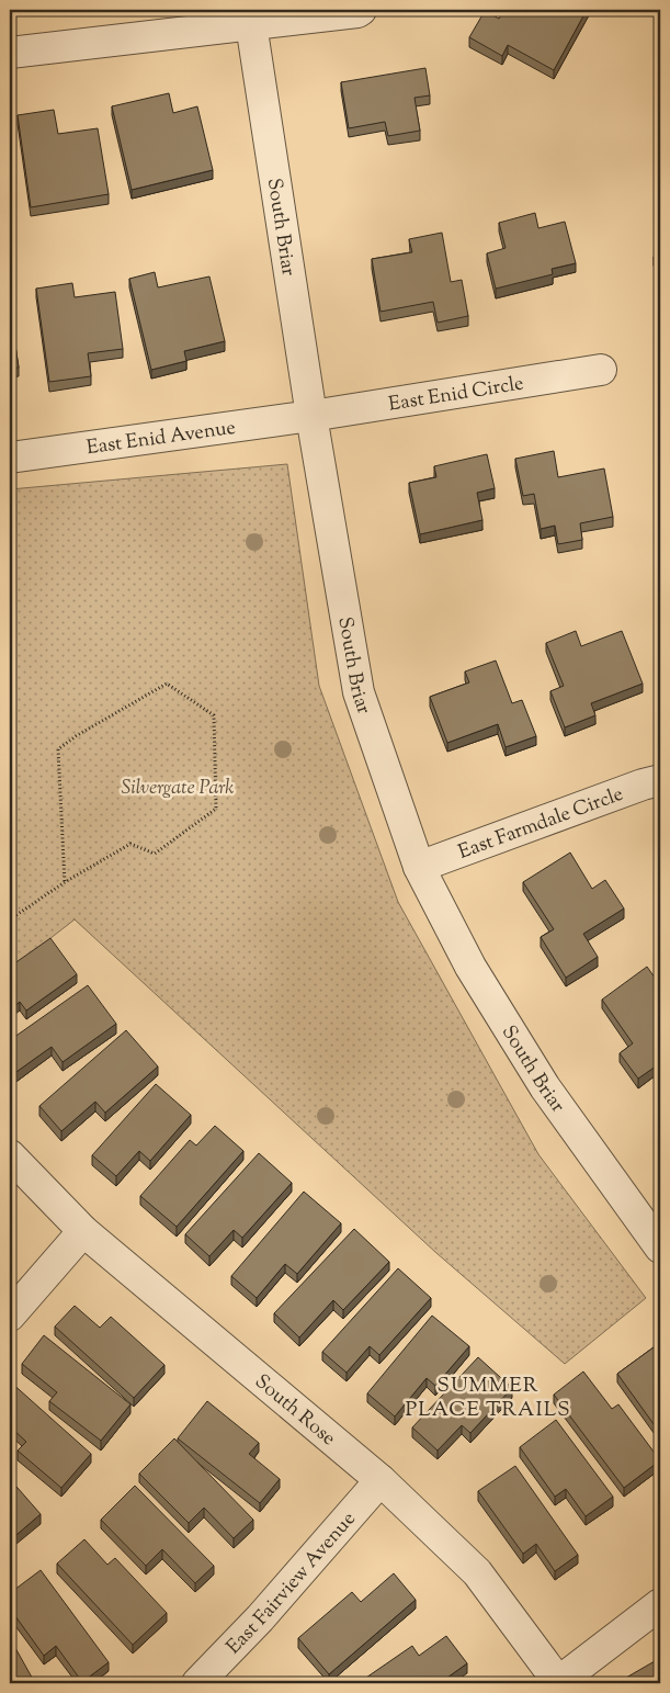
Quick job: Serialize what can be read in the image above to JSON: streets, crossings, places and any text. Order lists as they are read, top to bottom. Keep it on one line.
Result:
{"streets":{"street":["South Briar","East Enid Circle","East Enid Avenue","East Farmdale Circle","South Rose","East Fairview Avenue"]},"crossings":[["South Briar","East Enid Circle"],["South Briar","East Enid Avenue"],["South Briar","East Farmdale Circle"],["East Enid Circle","East Enid Avenue"],["South Rose","East Fairview Avenue"]],"districts":["SUMMER PLACE TRAILS"],"parks":["Silvergate Park"]}
